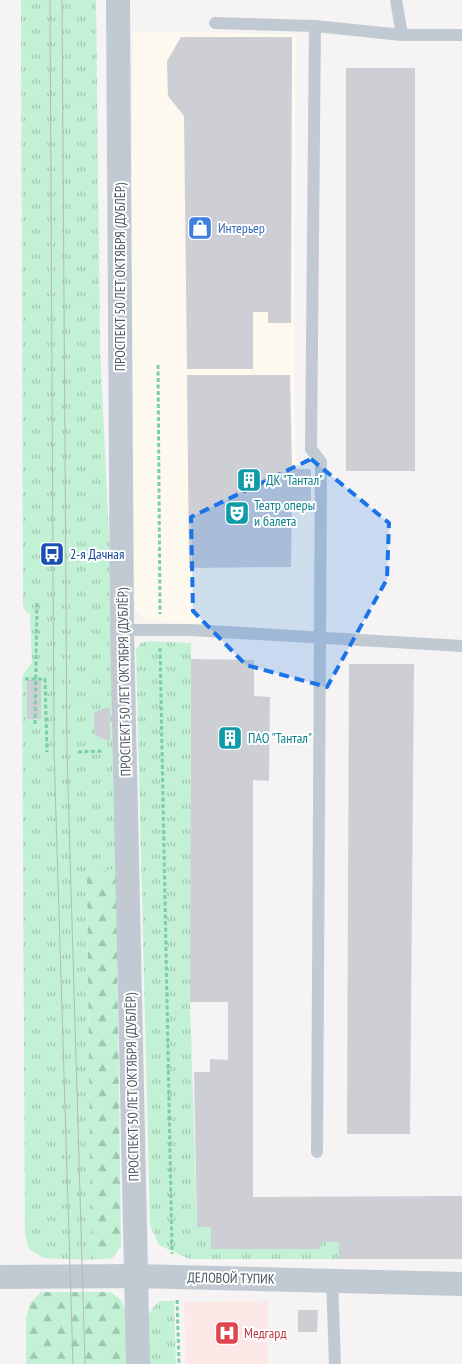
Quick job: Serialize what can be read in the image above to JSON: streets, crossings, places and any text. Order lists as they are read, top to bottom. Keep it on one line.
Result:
{"streets":{"street":["ПРОСПЕКТ 50 ЛЕТ ОКТЯБРЯ (ДУБЛЁР)","ДЕЛОВОЙ ТУПИК"]},"crossings":[["ПРОСПЕКТ 50 ЛЕТ ОКТЯБРЯ (ДУБЛЁР)","ДЕЛОВОЙ ТУПИК"]],"places":{"shop":["Интерьер"],"building":["ДК \"Тантал\"","ПАО \"Тантал\""],"theatre":["Театр оперы и балета"],"bus stop":["2-я Дачная"],"hospital":["Медгард"]}}
